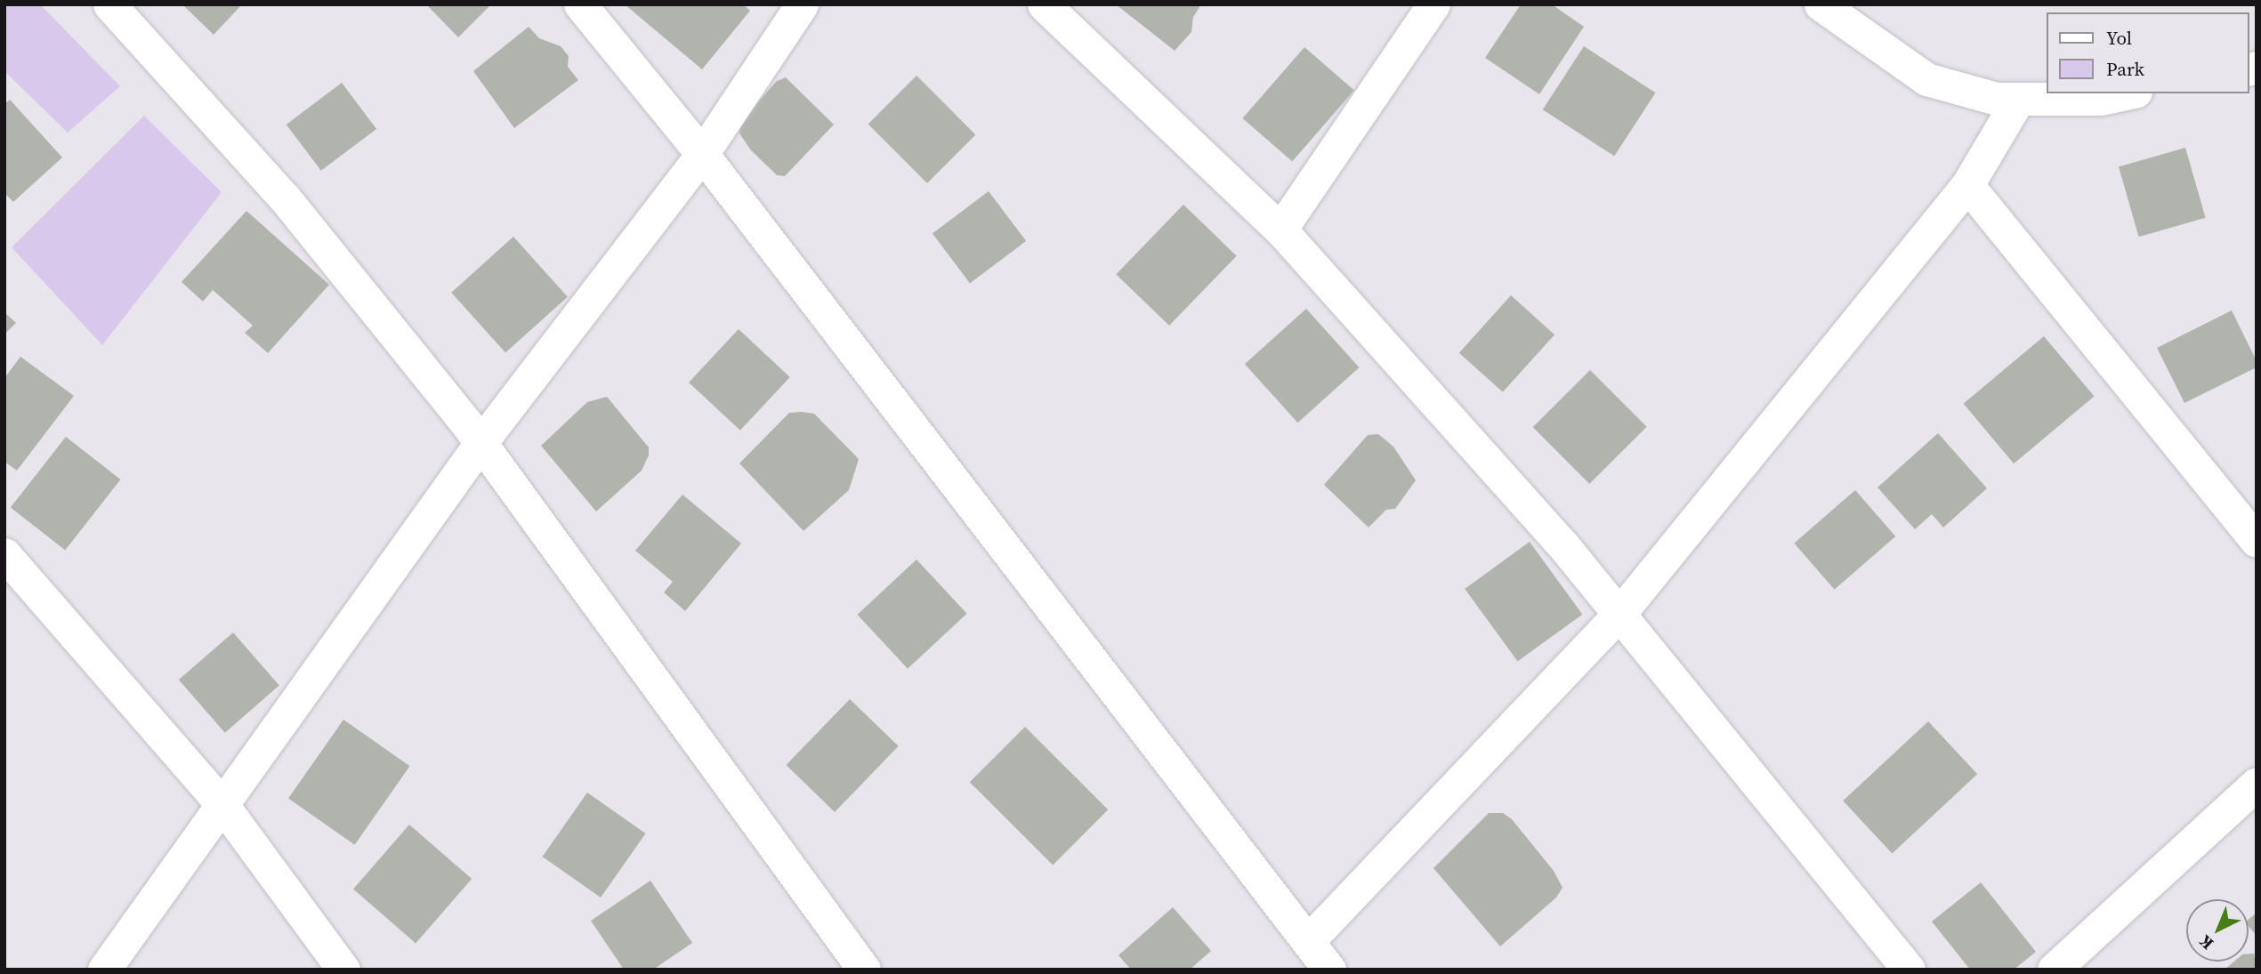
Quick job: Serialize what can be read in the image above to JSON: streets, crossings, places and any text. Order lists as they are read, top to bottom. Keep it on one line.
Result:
{"legend":["Yol","Park"],"north":"bottom left"}
